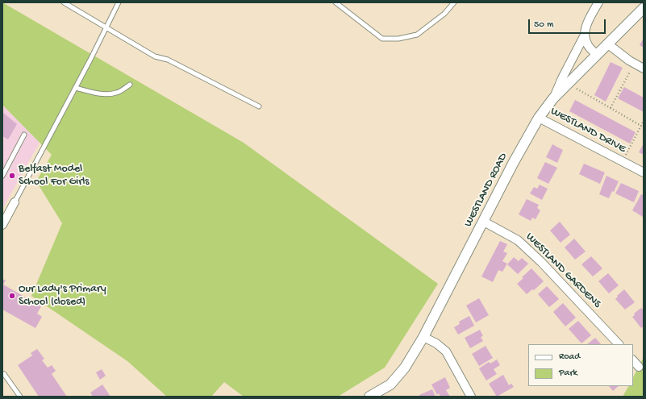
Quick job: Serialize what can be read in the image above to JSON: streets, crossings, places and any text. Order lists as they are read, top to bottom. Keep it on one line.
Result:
{"streets":{"street":["WESTLAND DRIVE","WESTLAND ROAD","WESTLAND GARDENS"]},"crossings":[["WESTLAND DRIVE","WESTLAND ROAD"],["WESTLAND ROAD","WESTLAND GARDENS"]],"places":["Belfast Model School For Girls","Our Lady's Primary School (closed)"],"legend":["Road","Park"],"scale_bar":"50 m"}
